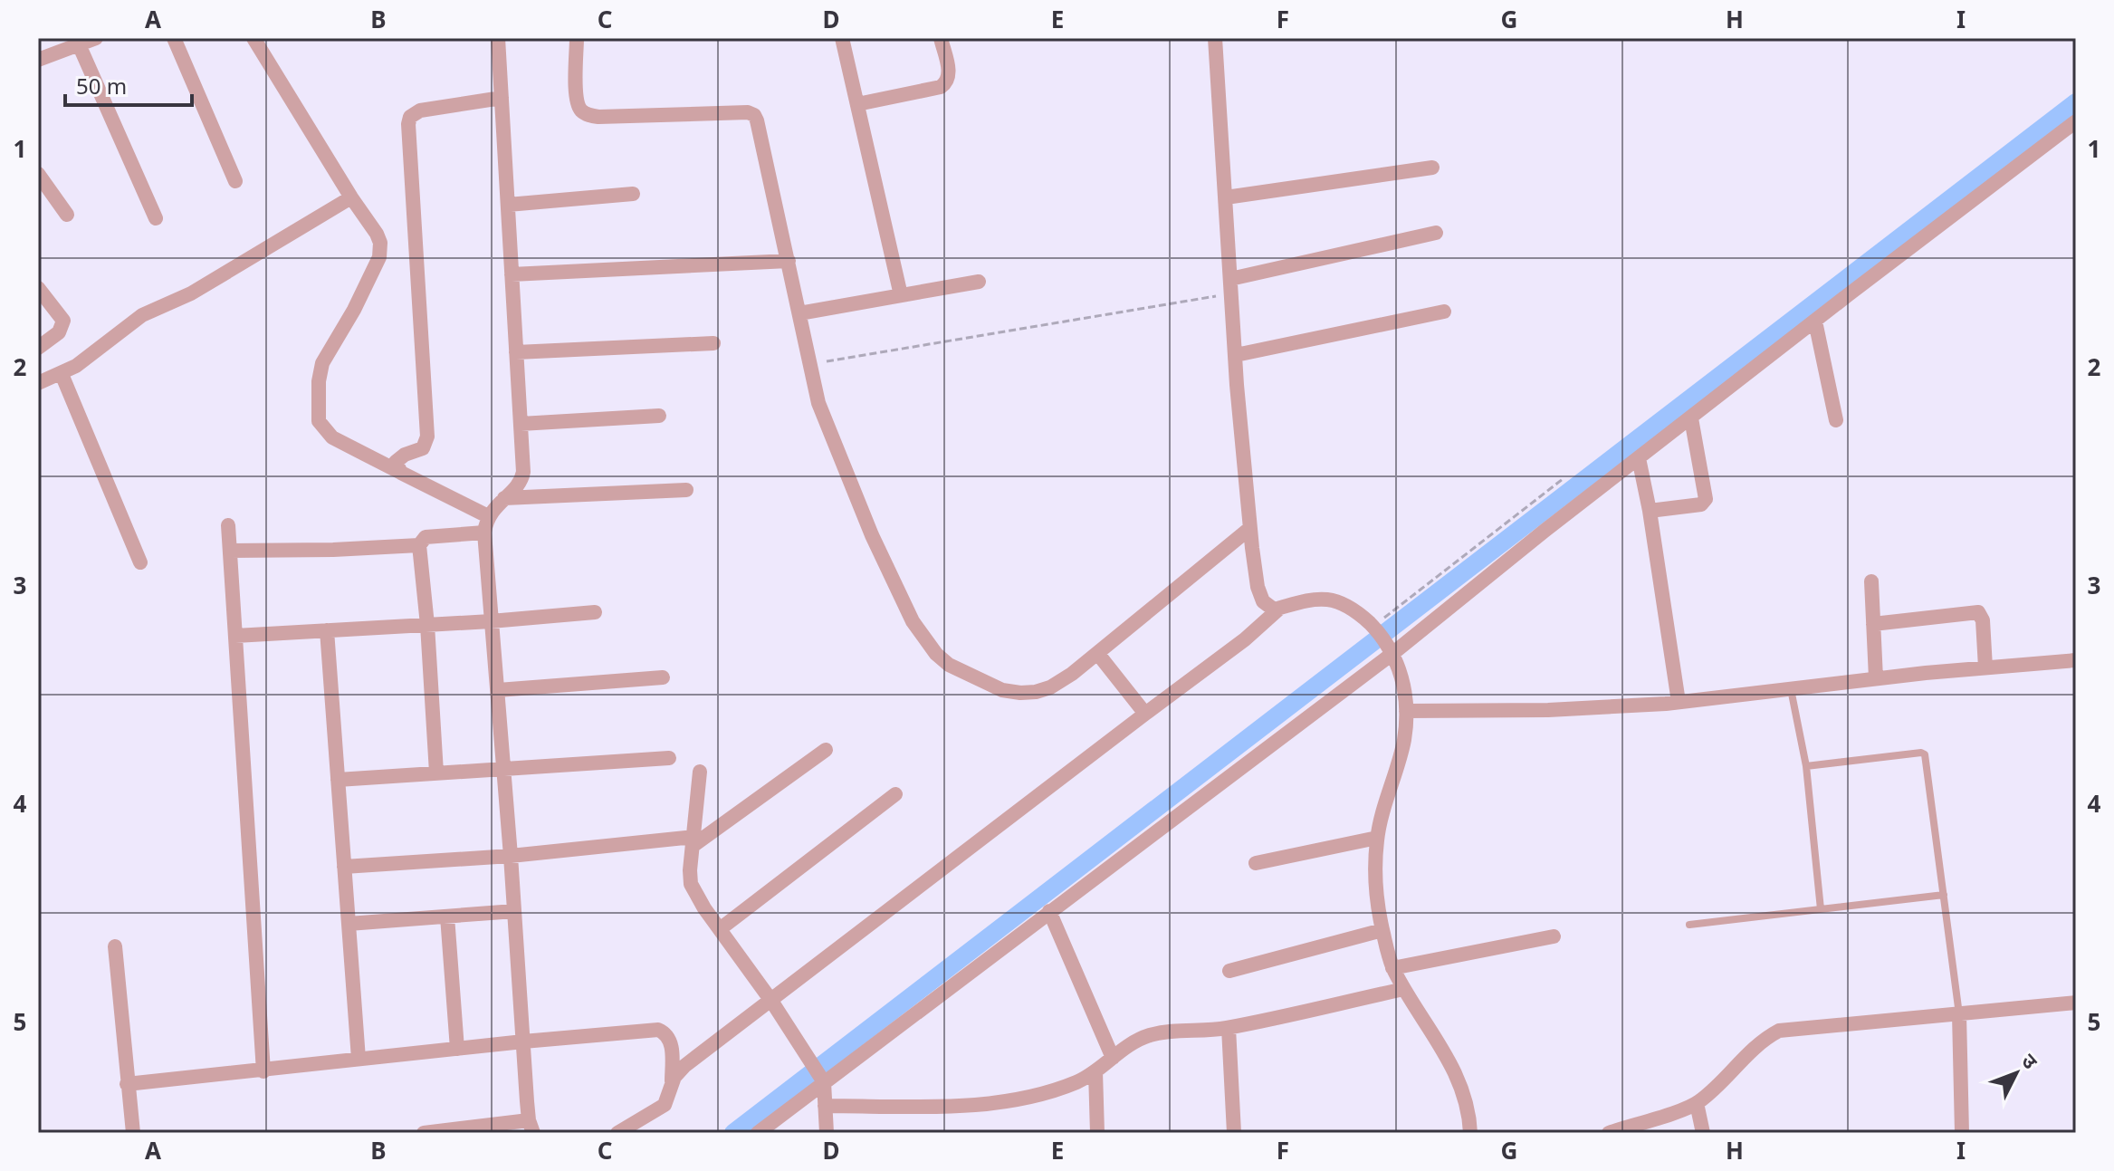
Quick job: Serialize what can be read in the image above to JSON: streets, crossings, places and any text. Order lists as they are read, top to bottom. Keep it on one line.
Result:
{"scale_bar":"50 m","north":"top right","grid":{"columns":["A","B","C","D","E","F","G","H","I"],"rows":["1","2","3","4","5"]}}
